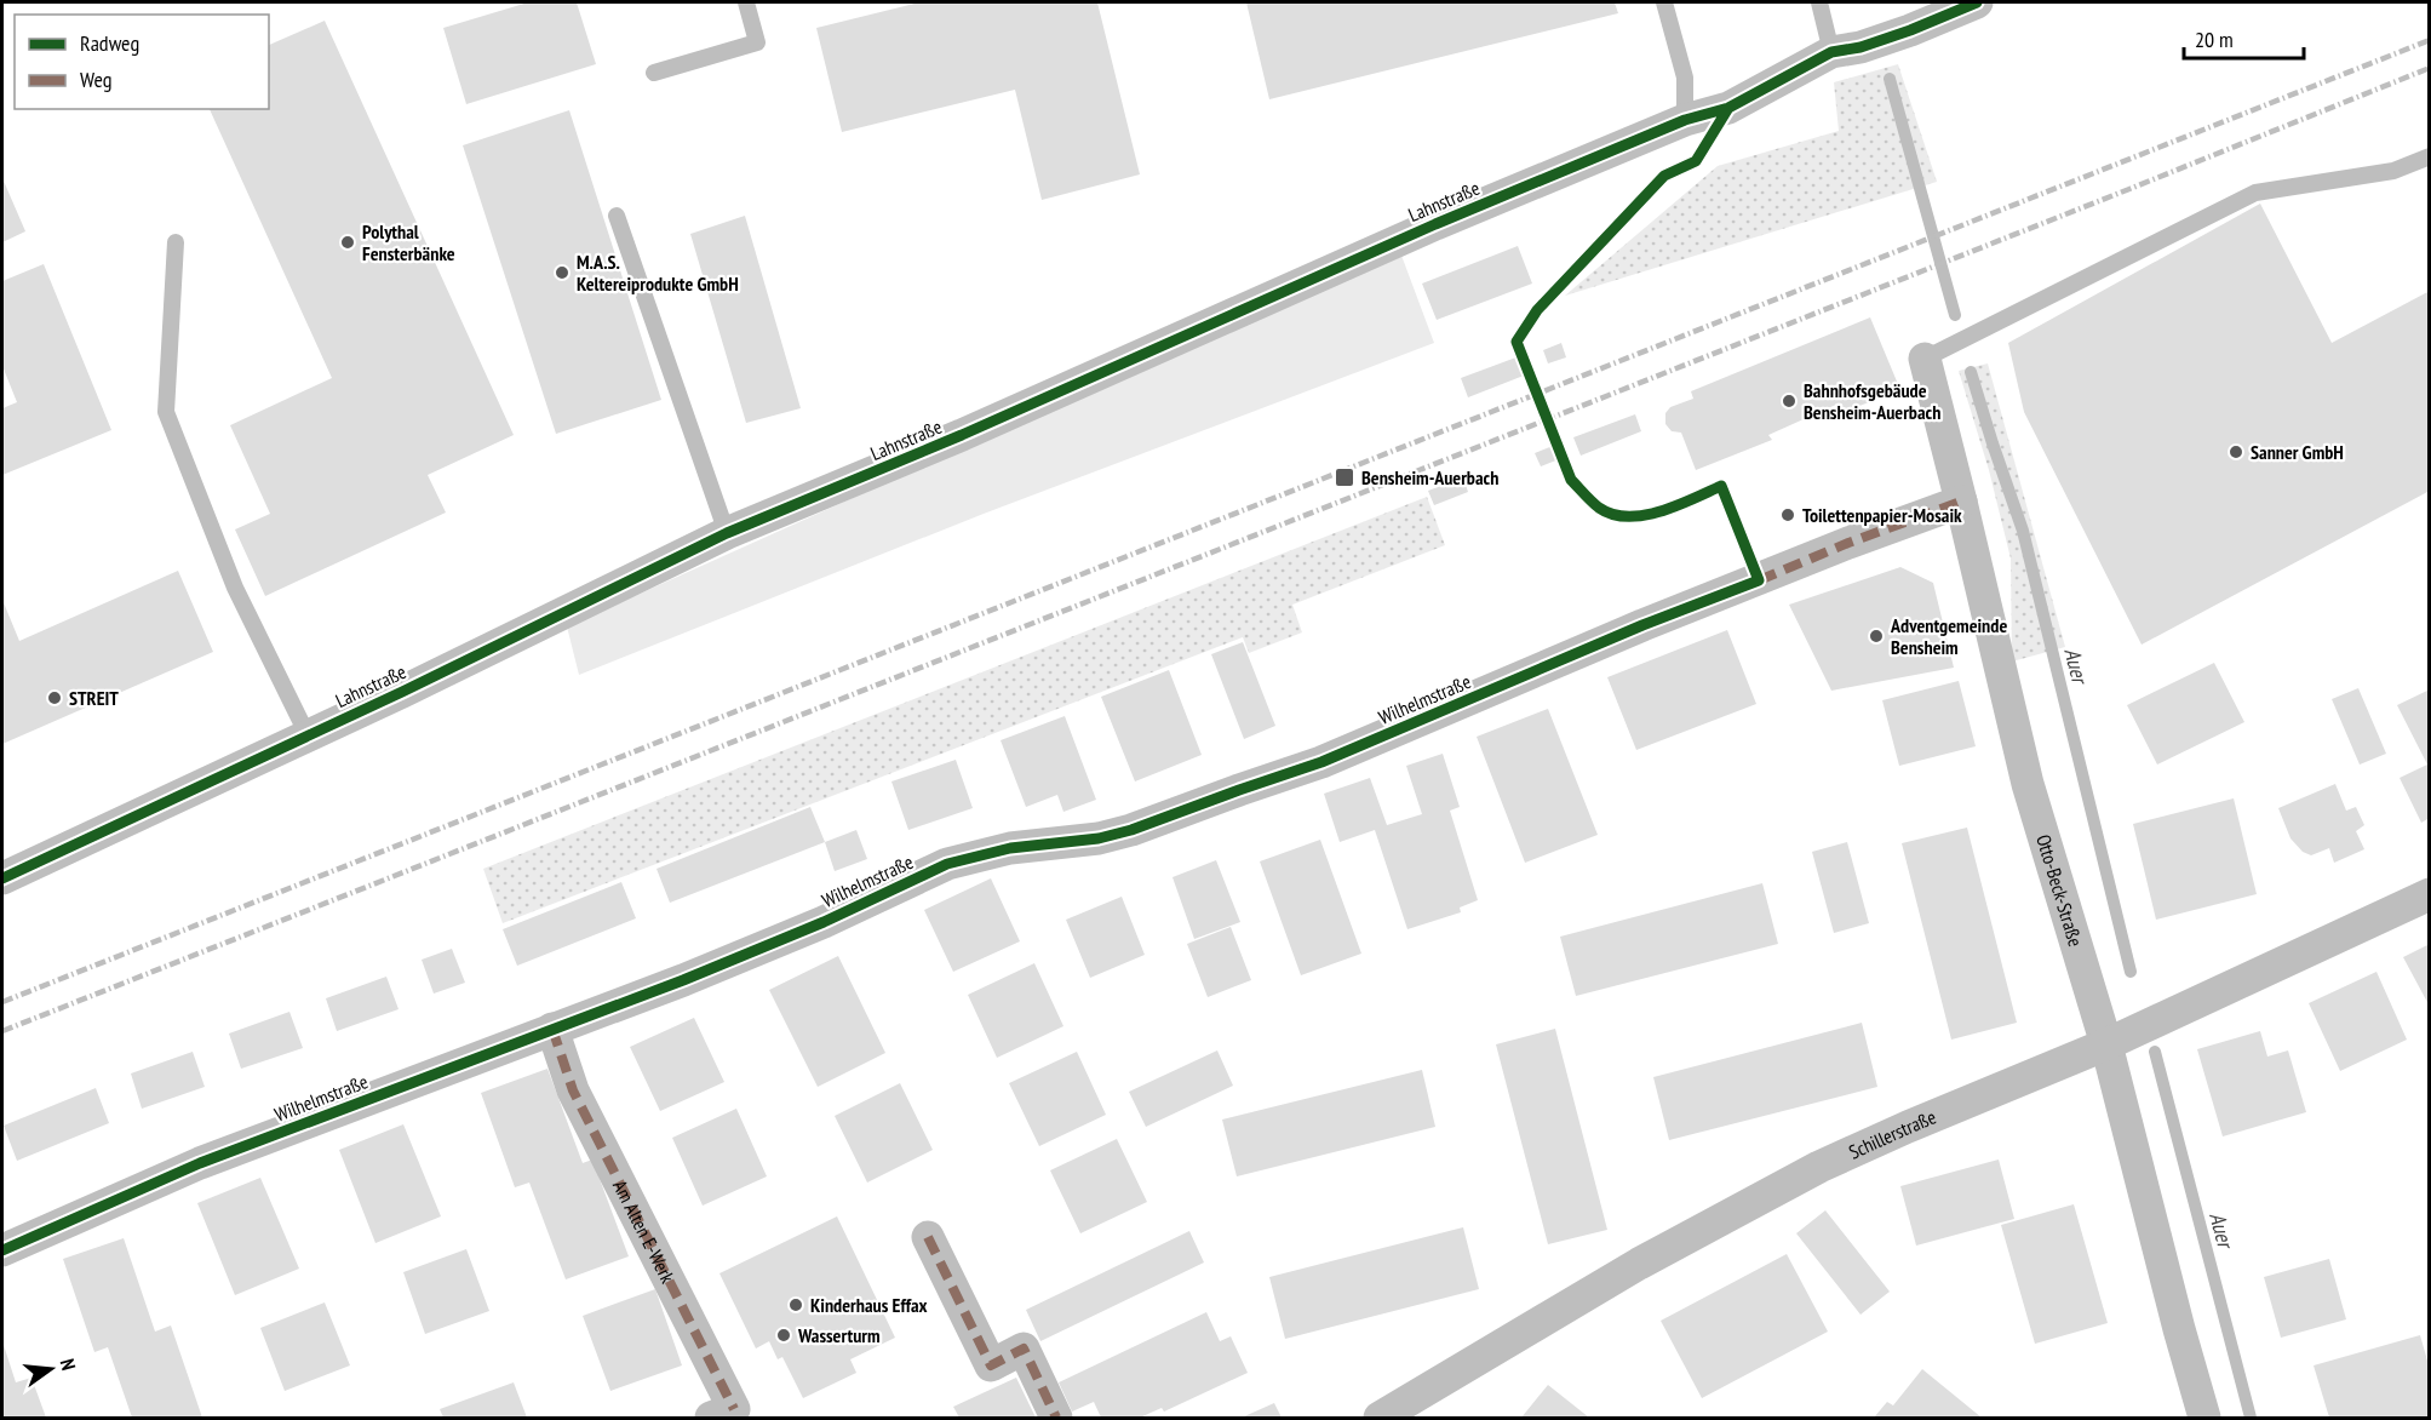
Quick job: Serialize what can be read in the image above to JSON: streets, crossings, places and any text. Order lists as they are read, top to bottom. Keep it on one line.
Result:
{"streets":{"street":["Lahnstraße","Wilhelmstraße","Otto-Beck-Straße","Schillerstraße","Am Alten E-Werk"]},"crossings":[["Wilhelmstraße","Otto-Beck-Straße"],["Wilhelmstraße","Am Alten E-Werk"],["Otto-Beck-Straße","Schillerstraße"]],"water":["Auer"],"places":{"other":["Polythal Fensterbänke","M.A.S. Keltereiprodukte GmbH","Bahnhofsgebäude Bensheim-Auerbach","Sanner GmbH","Toilettenpapier-Mosaik","Adventgemeinde Bensheim","STREIT","Kinderhaus Effax","Wasserturm"],"transit":["Bensheim-Auerbach"]},"legend":["Radweg","Weg"],"scale_bar":"20 m","north":"right"}
